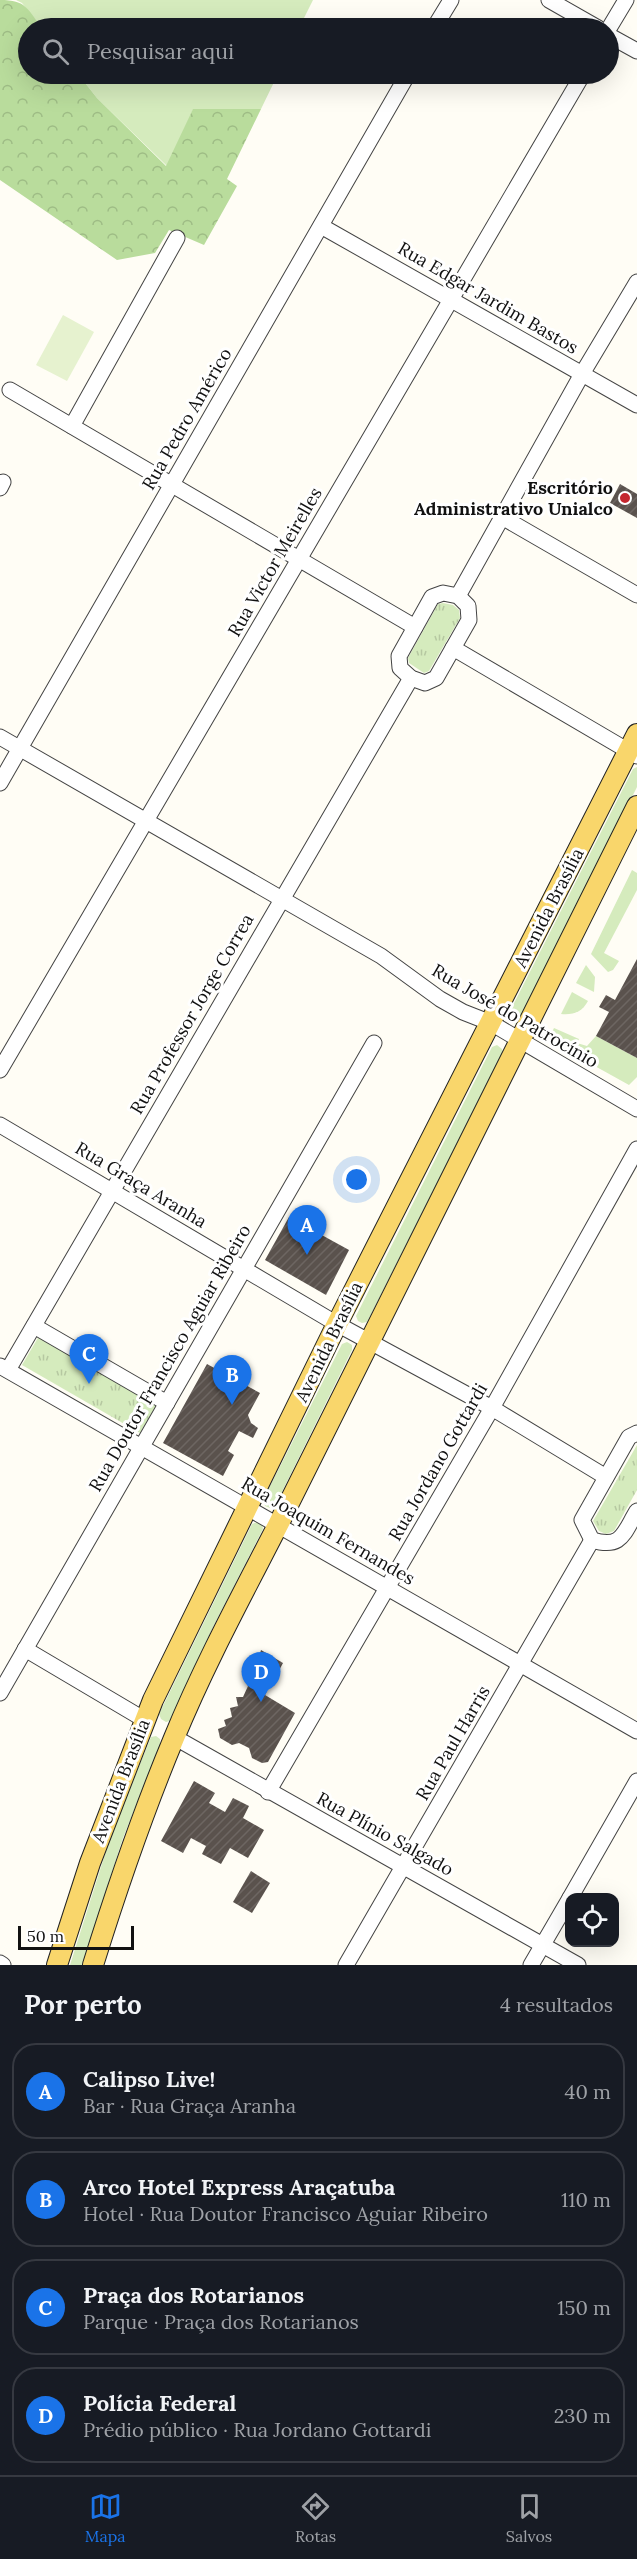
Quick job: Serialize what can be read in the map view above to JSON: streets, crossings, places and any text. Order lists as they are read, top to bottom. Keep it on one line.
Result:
{"streets":{"main road":["Avenida Brasília"],"street":["Rua Edgar Jardim Bastos","Rua Pedro Américo","Rua Victor Meirelles","Rua Professor Jorge Correa","Rua José do Patrocínio","Rua Graça Aranha","Rua Doutor Francisco Aguiar Ribeiro","Rua Jordano Gottardi","Rua Joaquim Fernandes","Rua Paul Harris","Rua Plínio Salgado"]},"crossings":[["Rua Edgar Jardim Bastos","Rua Pedro Américo"],["Rua Edgar Jardim Bastos","Rua Victor Meirelles"],["Rua Victor Meirelles","Rua José do Patrocínio"],["Avenida Brasília","Rua José do Patrocínio"],["Avenida Brasília","Rua Graça Aranha"],["Avenida Brasília","Rua Joaquim Fernandes"],["Avenida Brasília","Rua Plínio Salgado"],["Rua Professor Jorge Correa","Rua José do Patrocínio"],["Rua Professor Jorge Correa","Rua Graça Aranha"],["Rua Professor Jorge Correa","Rua Joaquim Fernandes"],["Rua Graça Aranha","Rua Doutor Francisco Aguiar Ribeiro"],["Rua Graça Aranha","Rua Jordano Gottardi"],["Rua Doutor Francisco Aguiar Ribeiro","Rua Joaquim Fernandes"],["Rua Jordano Gottardi","Rua Joaquim Fernandes"],["Rua Jordano Gottardi","Rua Plínio Salgado"],["Rua Joaquim Fernandes","Rua Paul Harris"],["Rua Paul Harris","Rua Plínio Salgado"]],"places":["Escritório Administrativo Unialco"],"scale_bar":"50 m","page":{"search":"Pesquisar aqui","pins":["A","C","B","D"],"scale":"50 m","heading":["Por perto","4 resultados"],"list":[{"mark":"A","name":"Calipso Live!","note":"Bar · Rua Graça Aranha","value":"40 m"},{"mark":"B","name":"Arco Hotel Express Araçatuba","note":"Hotel · Rua Doutor Francisco Aguiar Ribeiro","value":"110 m"},{"mark":"C","name":"Praça dos Rotarianos","note":"Parque · Praça dos Rotarianos","value":"150 m"},{"mark":"D","name":"Polícia Federal","note":"Prédio público · Rua Jordano Gottardi","value":"230 m"}],"nav":["Mapa","Rotas","Salvos"]}}
